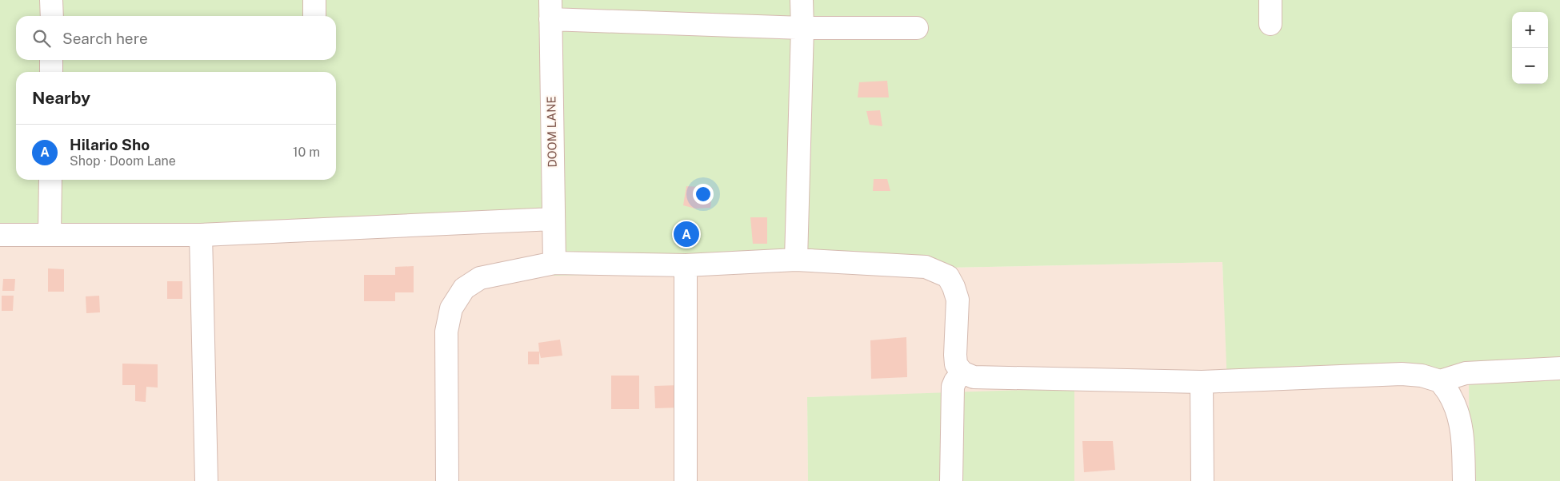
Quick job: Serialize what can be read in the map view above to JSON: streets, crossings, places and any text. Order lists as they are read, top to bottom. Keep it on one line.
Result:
{"streets":{"street":["DOOM LANE"]},"page":{"map_buttons":["+","−"],"search":"Search here","heading":"Nearby","list":[{"mark":"A","name":"Hilario Sho","note":"Shop · Doom Lane","value":"10 m"}],"pins":"A"}}
